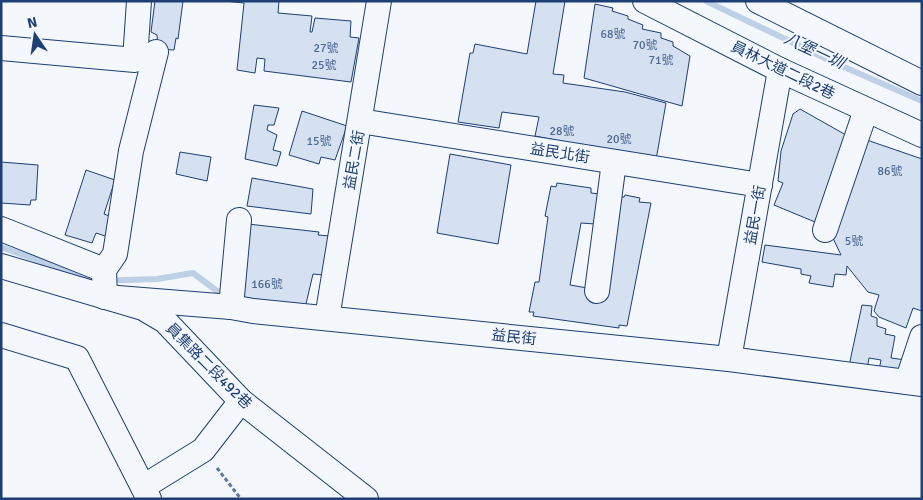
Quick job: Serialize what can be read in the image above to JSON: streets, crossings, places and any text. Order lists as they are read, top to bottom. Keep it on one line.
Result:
{"streets":{"street":["員林大道二段2巷","益民北街","益民二街","益民一街","益民街","員集路二段492巷"]},"crossings":[["員林大道二段2巷","益民一街"],["益民北街","益民二街"],["益民北街","益民一街"],["益民二街","益民街"],["益民一街","益民街"],["益民街","員集路二段492巷"]],"water":["八堡一圳"],"house_numbers":["68號","70號","27號","71號","25號","28號","20號","15號","86號","5號","166號"],"north":"top"}
